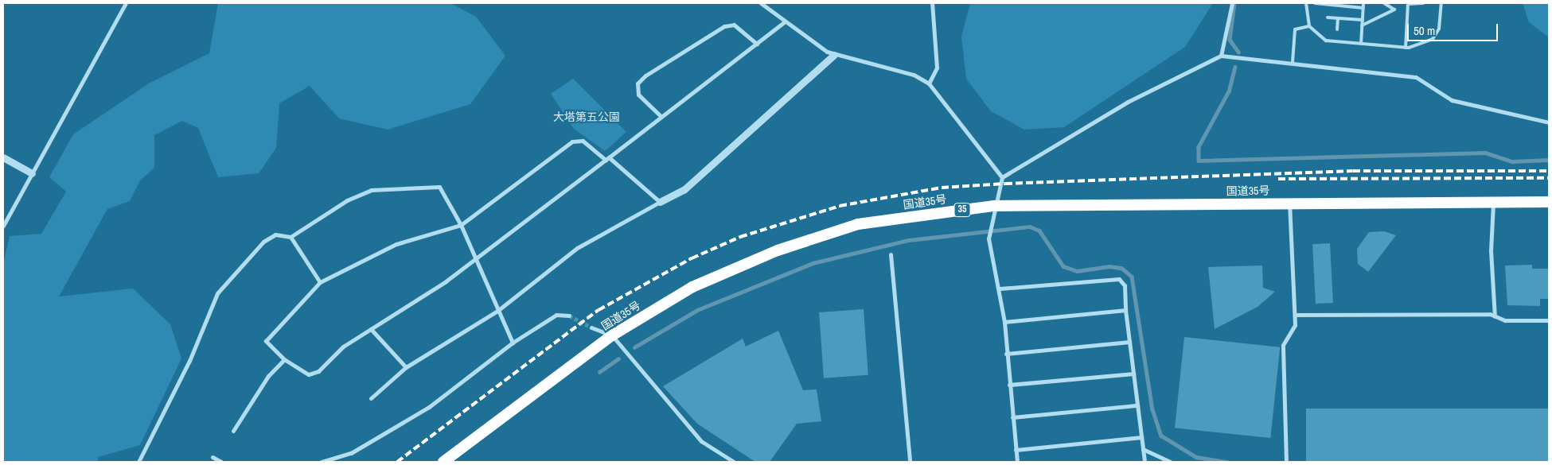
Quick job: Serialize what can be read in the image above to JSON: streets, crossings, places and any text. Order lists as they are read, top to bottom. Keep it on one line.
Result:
{"streets":{"highway":["国道35号","35"]},"parks":["大塔第五公園"],"scale_bar":"50 m"}
